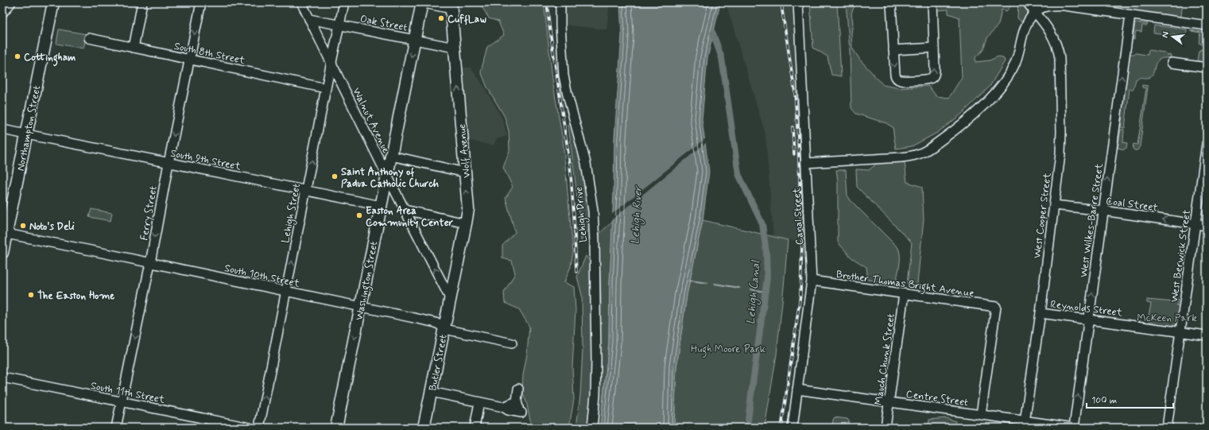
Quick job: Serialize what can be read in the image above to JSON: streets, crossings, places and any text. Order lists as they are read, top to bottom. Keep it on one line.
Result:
{"streets":{"main road":["Northampton Street","Wolf Avenue","Washington Street","Butler Street"],"street":["Oak Street","South 8th Street","Walnut Avenue","South 9th Street","Coal Street","Ferry Street","Lehigh Street","Lehigh Drive","West Cooper Street","Canal Street","West Wilkes-Barre Street","West Berwick Street","South 10th Street","Brother Thomas Bright Avenue","Reynolds Street","Mauch Chunk Street","South 11th Street","Centre Street"]},"crossings":[["Oak Street","Walnut Avenue"],["Oak Street","Wolf Avenue"],["Oak Street","Lehigh Street"],["Oak Street","Washington Street"],["South 8th Street","Ferry Street"],["South 8th Street","Lehigh Street"],["Walnut Avenue","Wolf Avenue"],["Walnut Avenue","Lehigh Street"],["Walnut Avenue","Washington Street"],["Walnut Avenue","Butler Street"],["Northampton Street","South 9th Street"],["Northampton Street","South 10th Street"],["Wolf Avenue","Butler Street"],["South 9th Street","Ferry Street"],["South 9th Street","Lehigh Street"],["South 9th Street","Washington Street"],["Coal Street","West Cooper Street"],["Coal Street","West Wilkes-Barre Street"],["Coal Street","West Berwick Street"],["Ferry Street","South 10th Street"],["Ferry Street","South 11th Street"],["Lehigh Street","South 10th Street"],["West Cooper Street","Reynolds Street"],["West Cooper Street","Centre Street"],["Canal Street","Brother Thomas Bright Avenue"],["Canal Street","Centre Street"],["West Wilkes-Barre Street","Reynolds Street"],["West Wilkes-Barre Street","Centre Street"],["West Berwick Street","Reynolds Street"],["South 10th Street","Washington Street"],["South 10th Street","Butler Street"],["Brother Thomas Bright Avenue","Mauch Chunk Street"],["Brother Thomas Bright Avenue","Centre Street"],["Mauch Chunk Street","Centre Street"]],"one_way":["Wolf Avenue","Coal Street","Ferry Street","Lehigh Street","West Wilkes-Barre Street","Washington Street"],"water":["Lehigh River","Lehigh Canal"],"parks":["McKeen Park","Hugh Moore Park"],"places":["CuffLaw","Cottingham","Saint Anthony of Padua Catholic Church","Easton Area Community Center","Noto's Deli","The Easton Home"],"scale_bar":"100 m","north":"left"}
